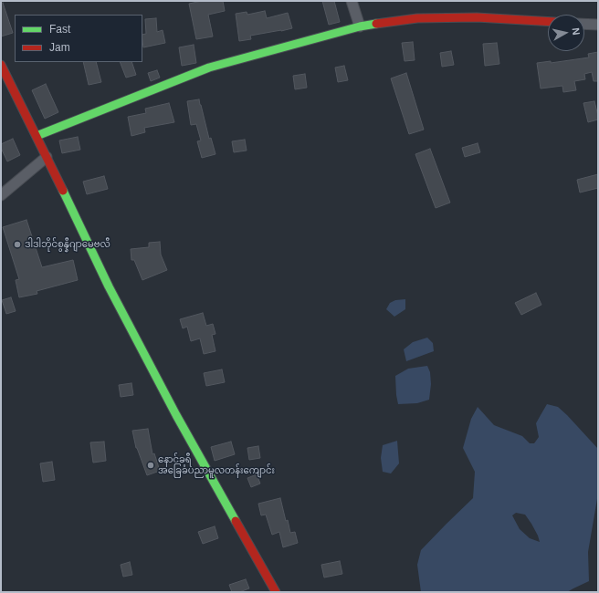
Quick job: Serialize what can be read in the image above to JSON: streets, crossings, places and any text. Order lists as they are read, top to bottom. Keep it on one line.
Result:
{"places":["ဒါဒါဘိုင်စွန္နီဂျာမေဗလီ","နောင်ခရီ အခြေခံပညာမူလတန်းကျောင်း"],"legend":["Fast","Jam"],"north":"right"}
